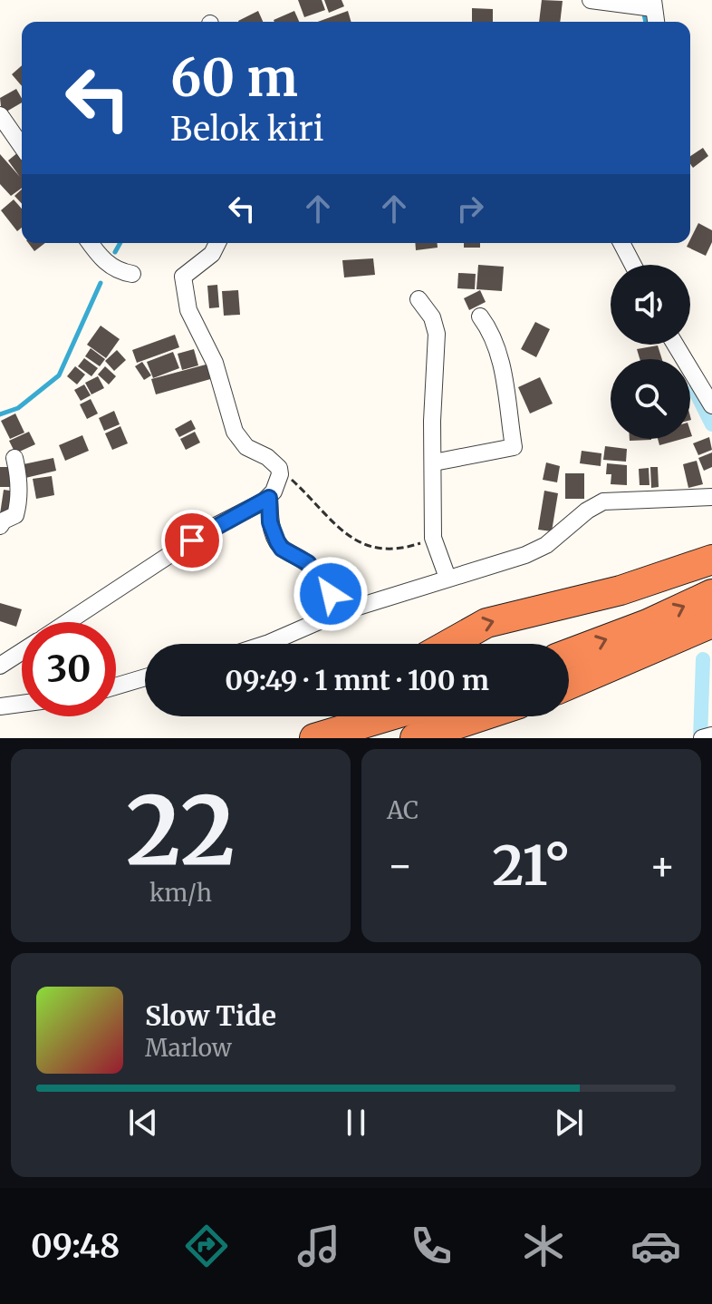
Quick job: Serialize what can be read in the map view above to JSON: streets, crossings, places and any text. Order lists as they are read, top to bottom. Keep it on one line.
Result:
{"page":{"turn":["60 m","Belok kiri"],"limit":"30","trip":"09:49 · 1 mnt · 100 m","tile":[["22","km/h"],"AC"],"heat":["−","21°","+"],"song":["Slow Tide","Marlow"],"tabs":"09:48"}}
